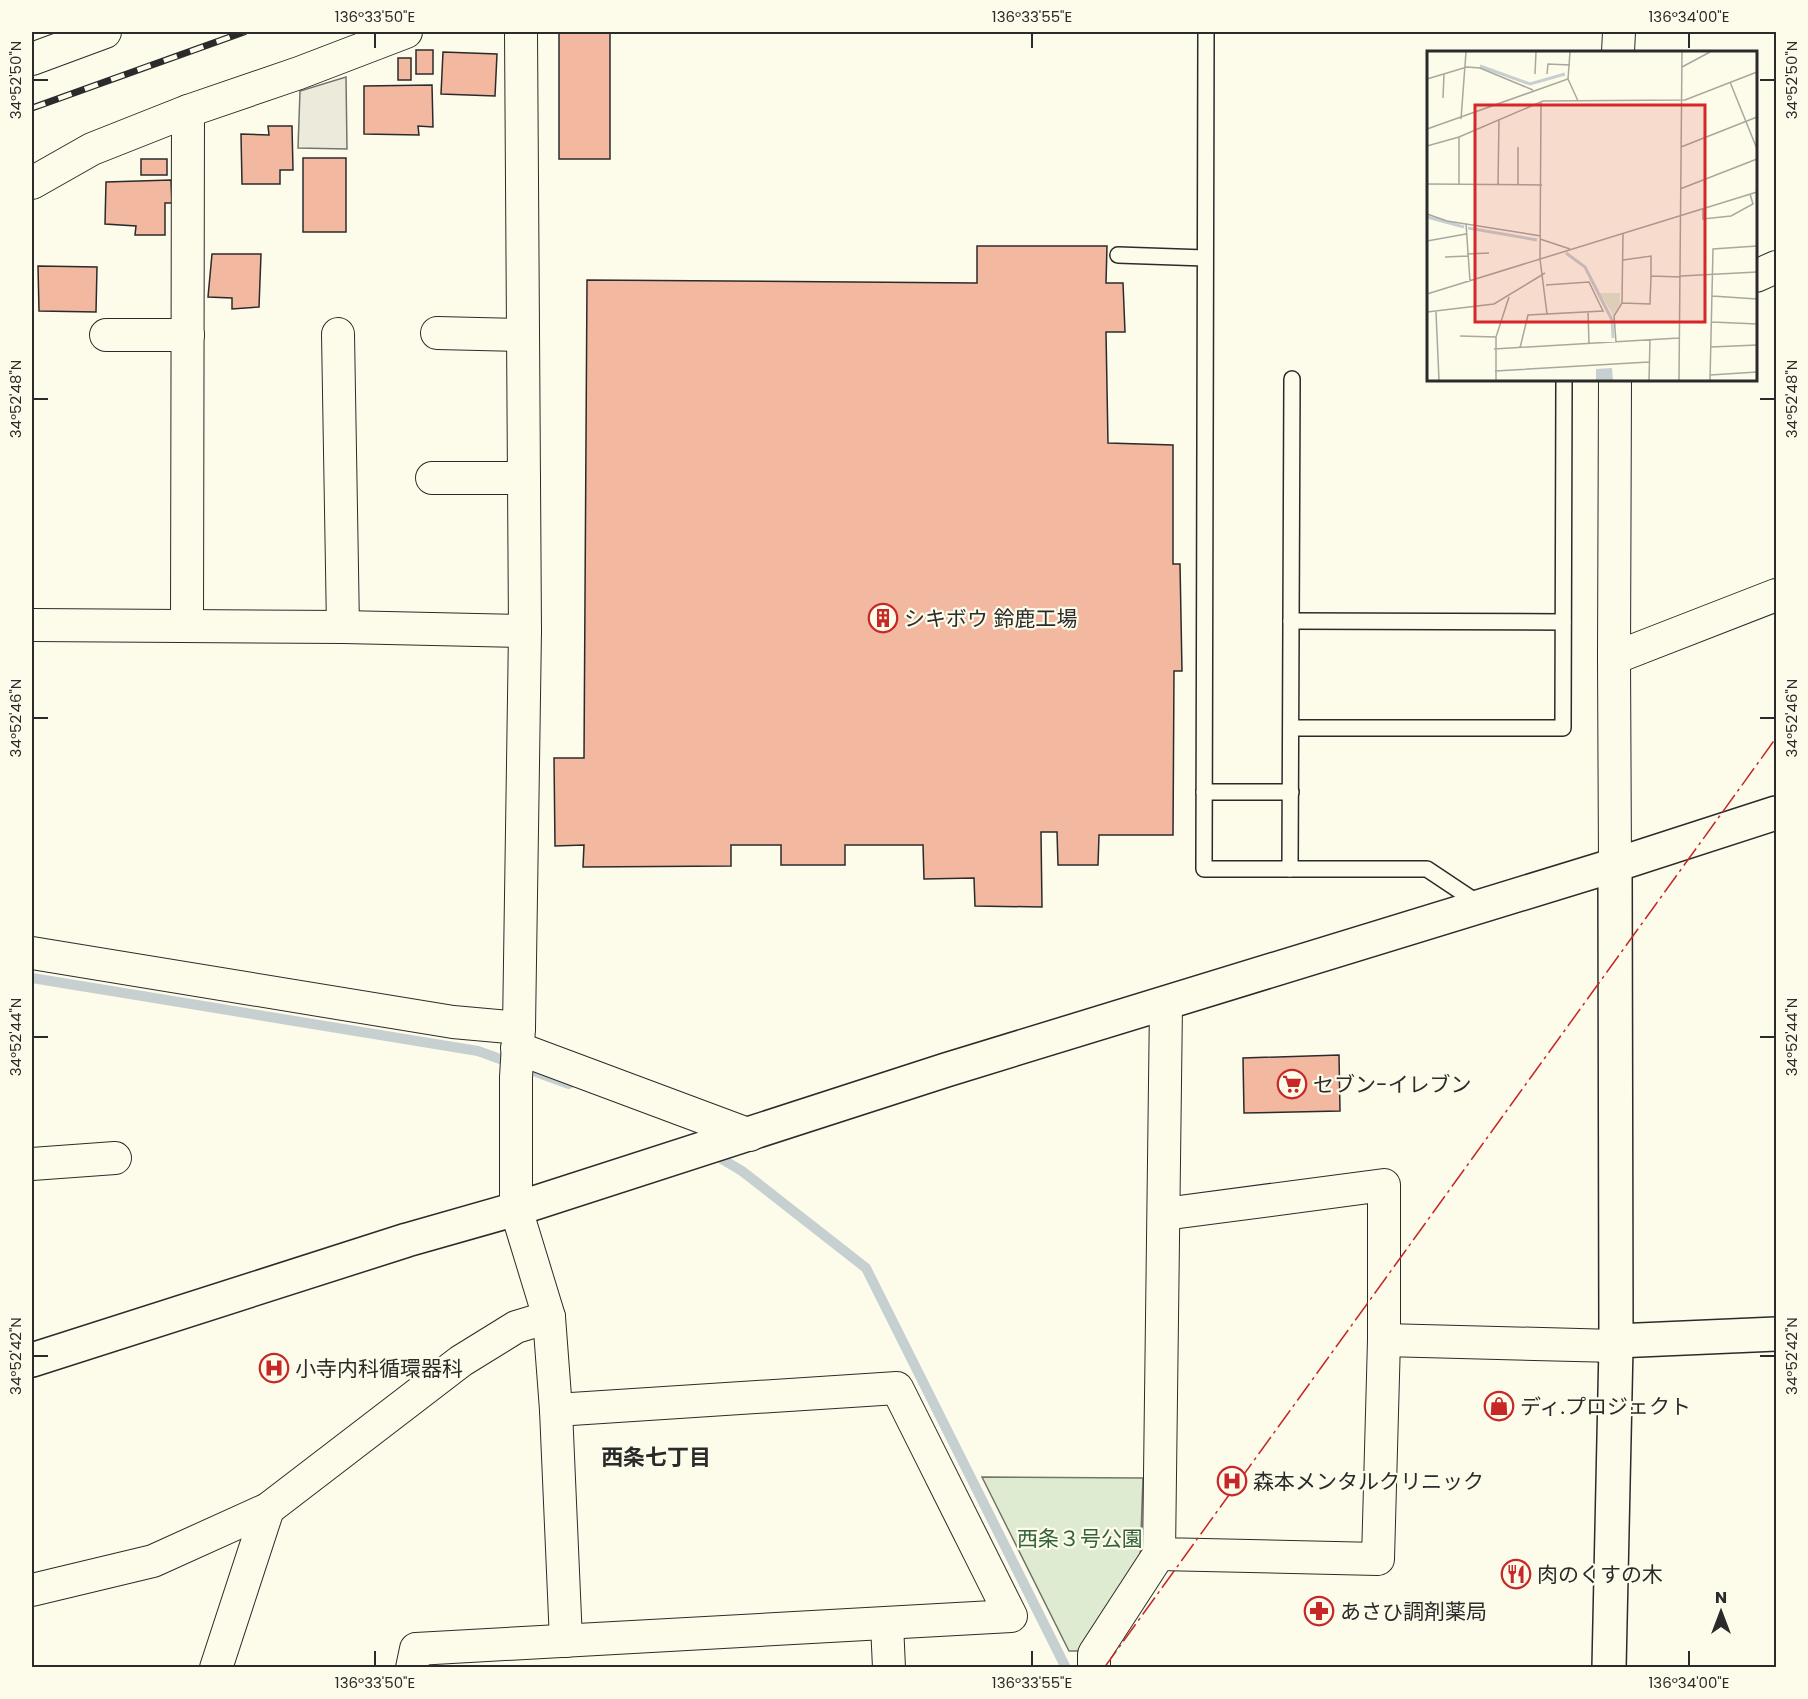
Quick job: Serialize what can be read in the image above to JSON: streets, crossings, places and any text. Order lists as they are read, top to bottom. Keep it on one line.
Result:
{"districts":["西条七丁目"],"parks":["西条３号公園"],"places":{"building":["シキボウ 鈴鹿工場"],"supermarket":["セブン-イレブン"],"hospital":["小寺内科循環器科","森本メンタルクリニック"],"shop":["ディ.プロジェクト"],"restaurant":["肉のくすの木"],"pharmacy":["あさひ調剤薬局"]},"north":"top","coordinates":["136°33'50\"E","136°33'55\"E","136°34'00\"E","34°52'50\"N","34°52'48\"N","34°52'46\"N","34°52'44\"N","34°52'42\"N"]}
